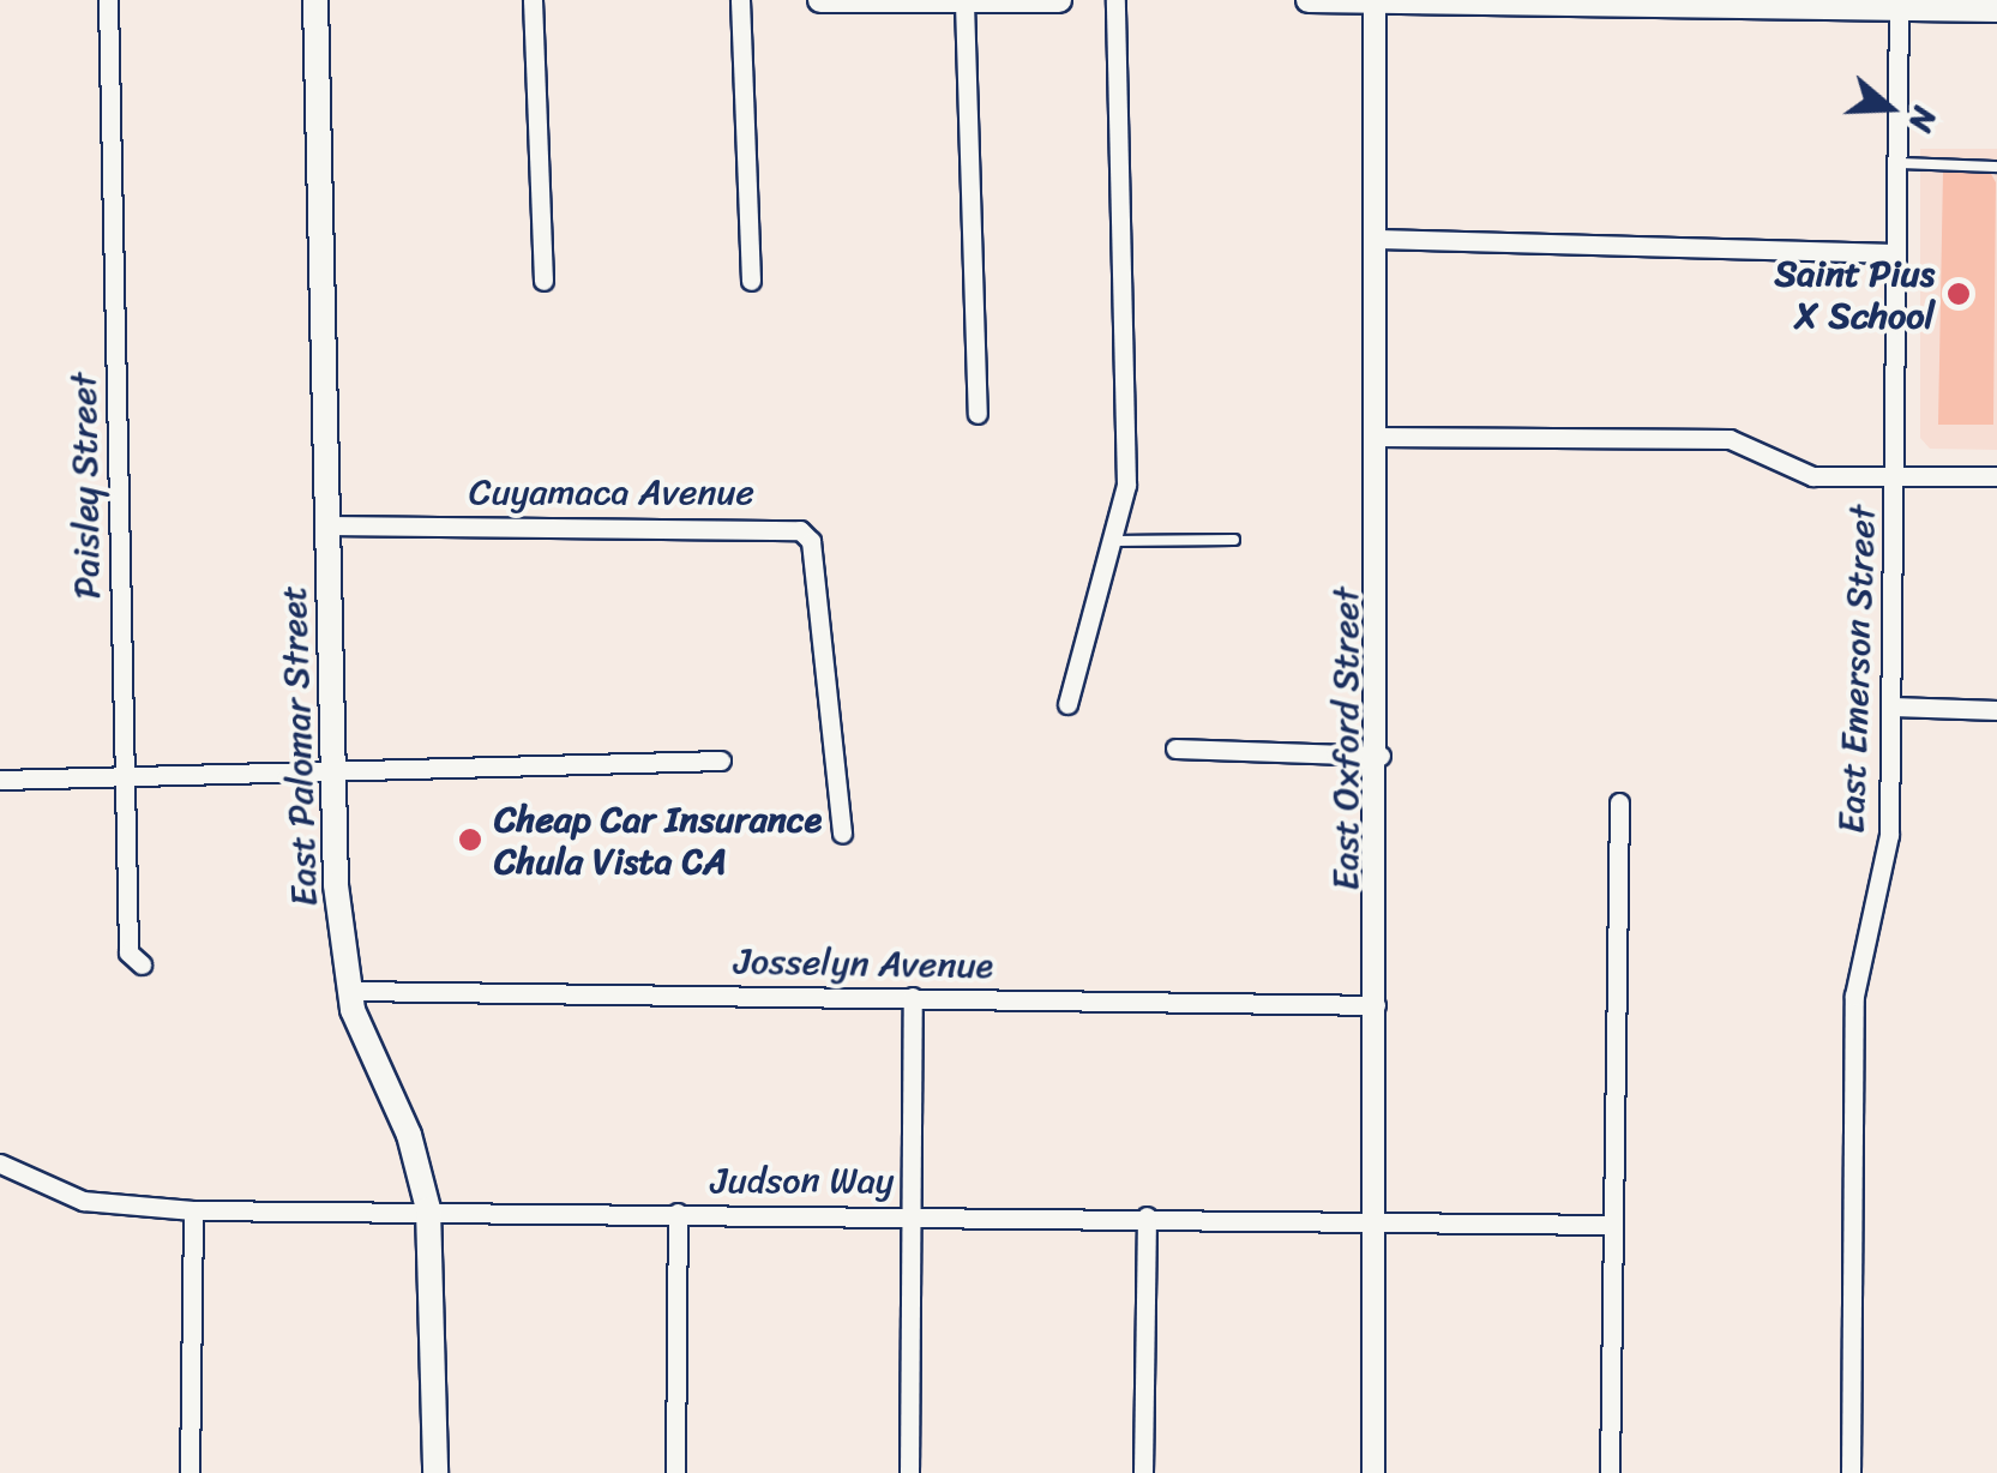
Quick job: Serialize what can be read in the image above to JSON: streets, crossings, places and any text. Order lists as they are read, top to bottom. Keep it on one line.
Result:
{"streets":{"main road":["East Palomar Street"],"street":["Paisley Street","Cuyamaca Avenue","East Emerson Street","East Oxford Street","Josselyn Avenue","Judson Way"]},"crossings":[["Cuyamaca Avenue","East Palomar Street"],["East Oxford Street","Josselyn Avenue"],["East Oxford Street","Judson Way"],["East Palomar Street","Josselyn Avenue"],["East Palomar Street","Judson Way"]],"places":["Saint Pius X School","Cheap Car Insurance Chula Vista CA"],"north":"right"}
